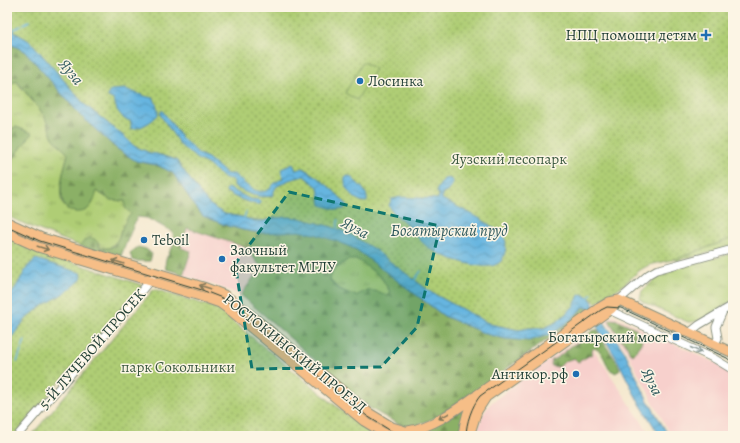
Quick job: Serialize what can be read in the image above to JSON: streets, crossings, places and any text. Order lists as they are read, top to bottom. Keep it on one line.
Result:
{"streets":{"main road":["РОСТОКИНСКИЙ ПРОЕЗД"],"street":["5-Й ЛУЧЕВОЙ ПРОСЕК"]},"crossings":[["5-Й ЛУЧЕВОЙ ПРОСЕК","РОСТОКИНСКИЙ ПРОЕЗД"]],"water":["Яуза","Богатырский пруд"],"parks":["Яузский лесопарк","парк Сокольники"],"places":{"health":["НПЦ помощи детям"],"other":["Лосинка","Teboil","Заочный факультет МГЛУ","Антикор.рф"],"transit":["Богатырский мост"]}}
